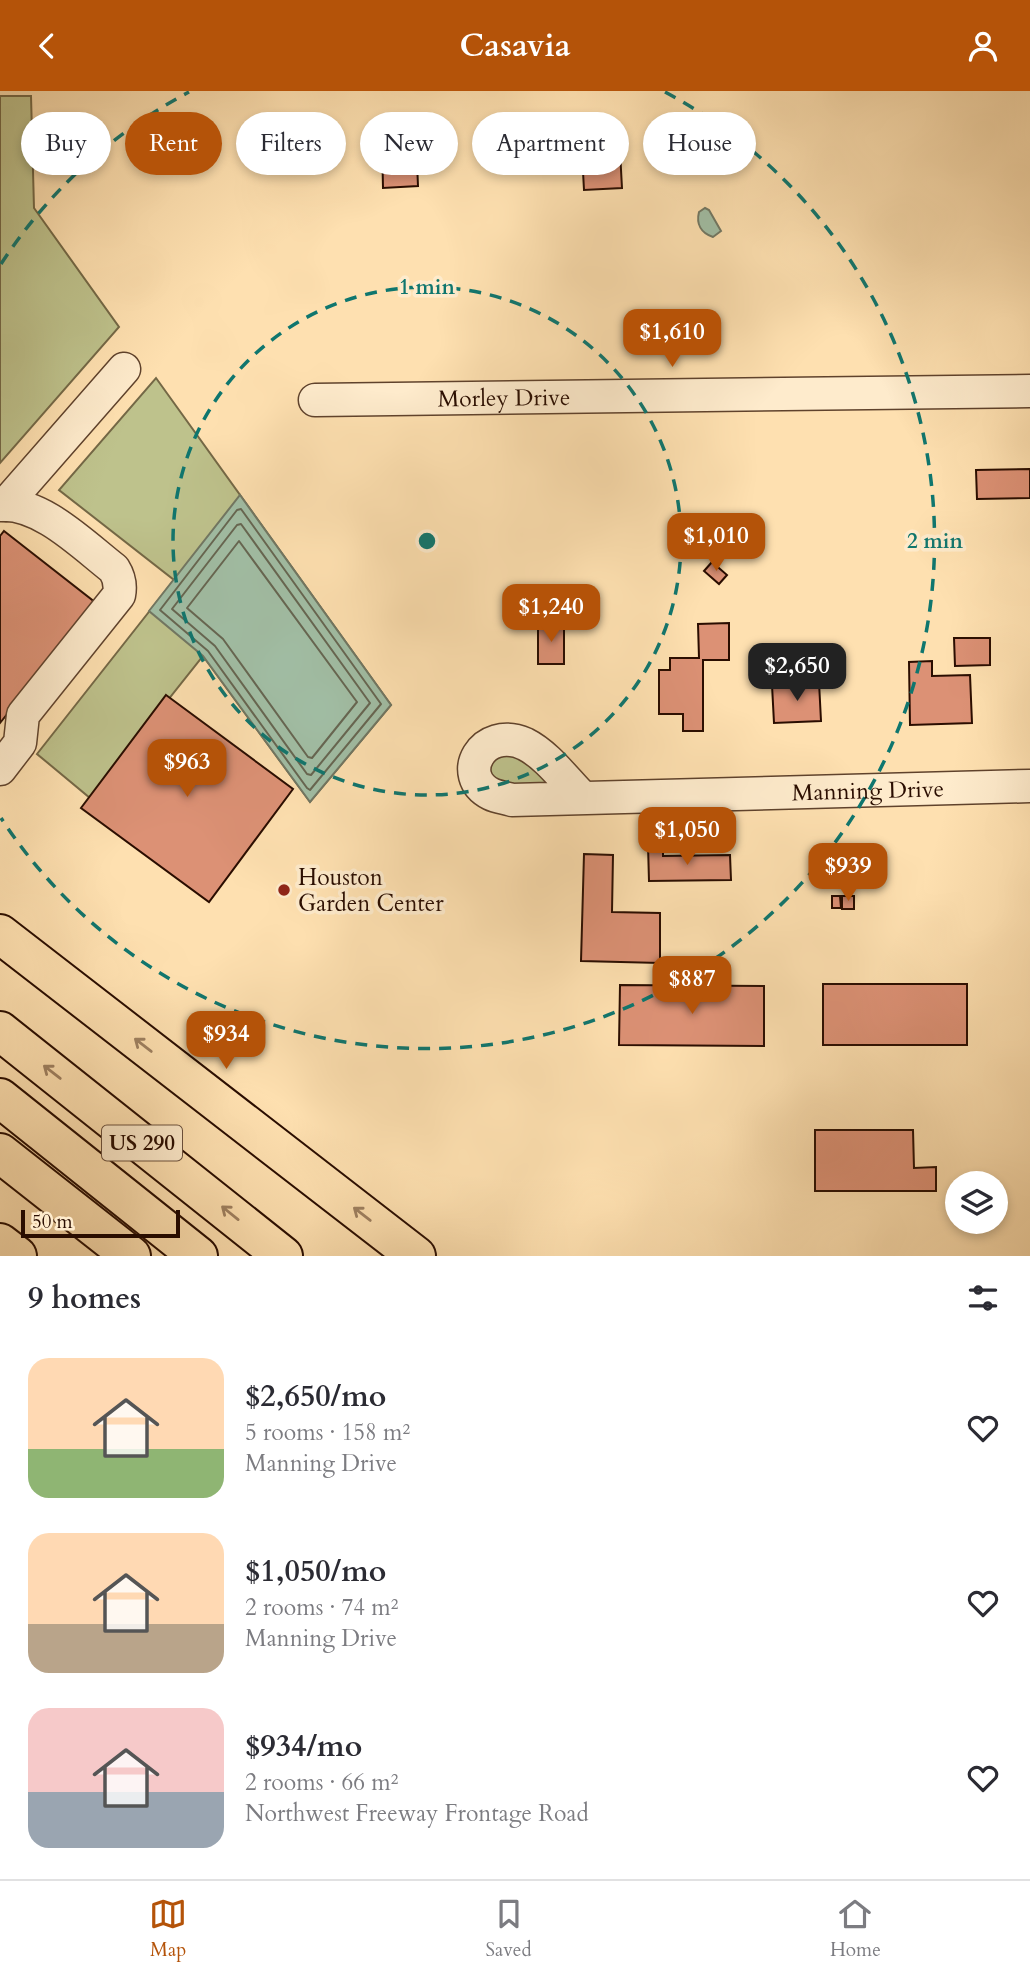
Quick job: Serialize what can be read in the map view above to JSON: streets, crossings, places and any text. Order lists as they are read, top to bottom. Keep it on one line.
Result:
{"streets":{"main road":["US 290"],"street":["Morley Drive","Manning Drive"]},"places":["Houston Garden Center"],"scale_bar":"50 m","page":{"header":"Casavia","chip":["Buy","Rent","Filters","New","Apartment","House"],"price":["$1,610","$1,010","$1,240","$2,650","$963","$1,050","$939","$887","$934"],"scale":"50 m","heading":"9 homes","list":[{"name":"$2,650/mo","note":"5 rooms · 158 m² · Manning Drive"},{"name":"$1,050/mo","note":"2 rooms · 74 m² · Manning Drive"},{"name":"$934/mo","note":"2 rooms · 66 m² · Northwest Freeway Frontage Road"}],"tabs":["Map","Saved","Home"]},"rings":["1 min","2 min"]}
